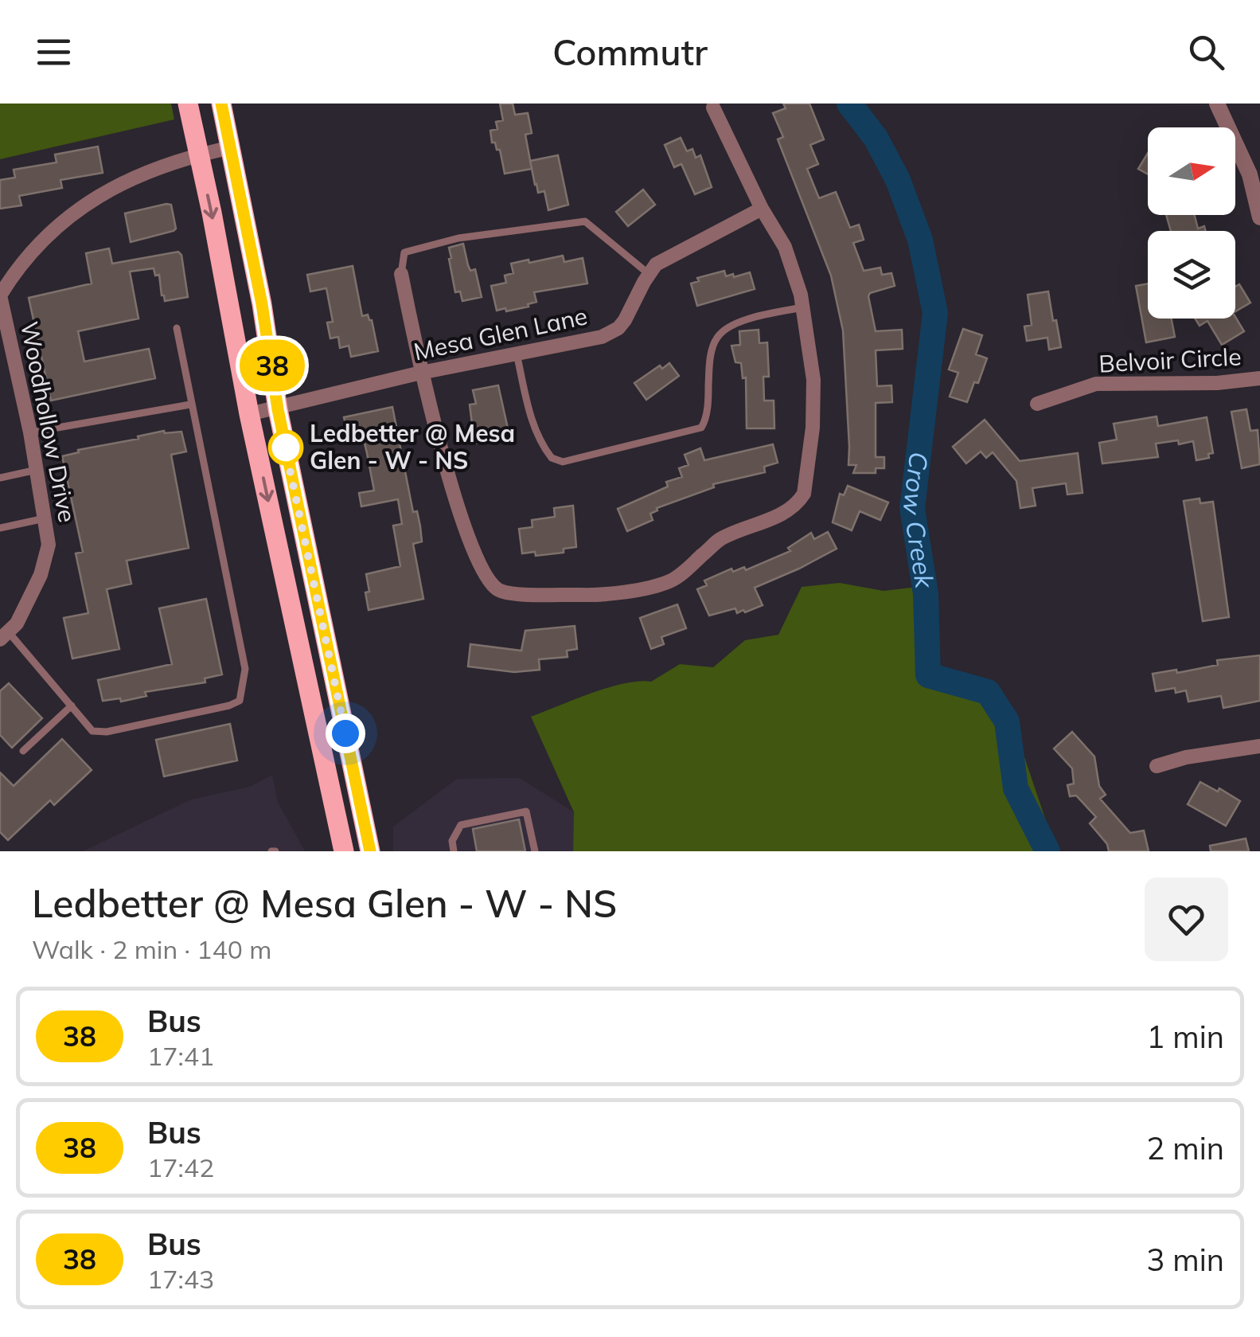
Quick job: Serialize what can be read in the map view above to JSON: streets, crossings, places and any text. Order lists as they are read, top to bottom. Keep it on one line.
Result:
{"streets":{"street":["Mesa Glen Lane","Belvoir Circle","Woodhollow Drive"]},"water":["Crow Creek"],"places":["Ledbetter @ Mesa Glen - W - NS"],"lines":["bus line 38"],"north":"right","page":{"header":"Commutr","on_map":"38","heading":["Ledbetter @ Mesa Glen - W - NS","Walk · 2 min · 140 m"],"list":[{"mark":"38","name":"Bus","note":"17:41","value":"1 min"},{"mark":"38","name":"Bus","note":"17:42","value":"2 min"},{"mark":"38","name":"Bus","note":"17:43","value":"3 min"}]}}
